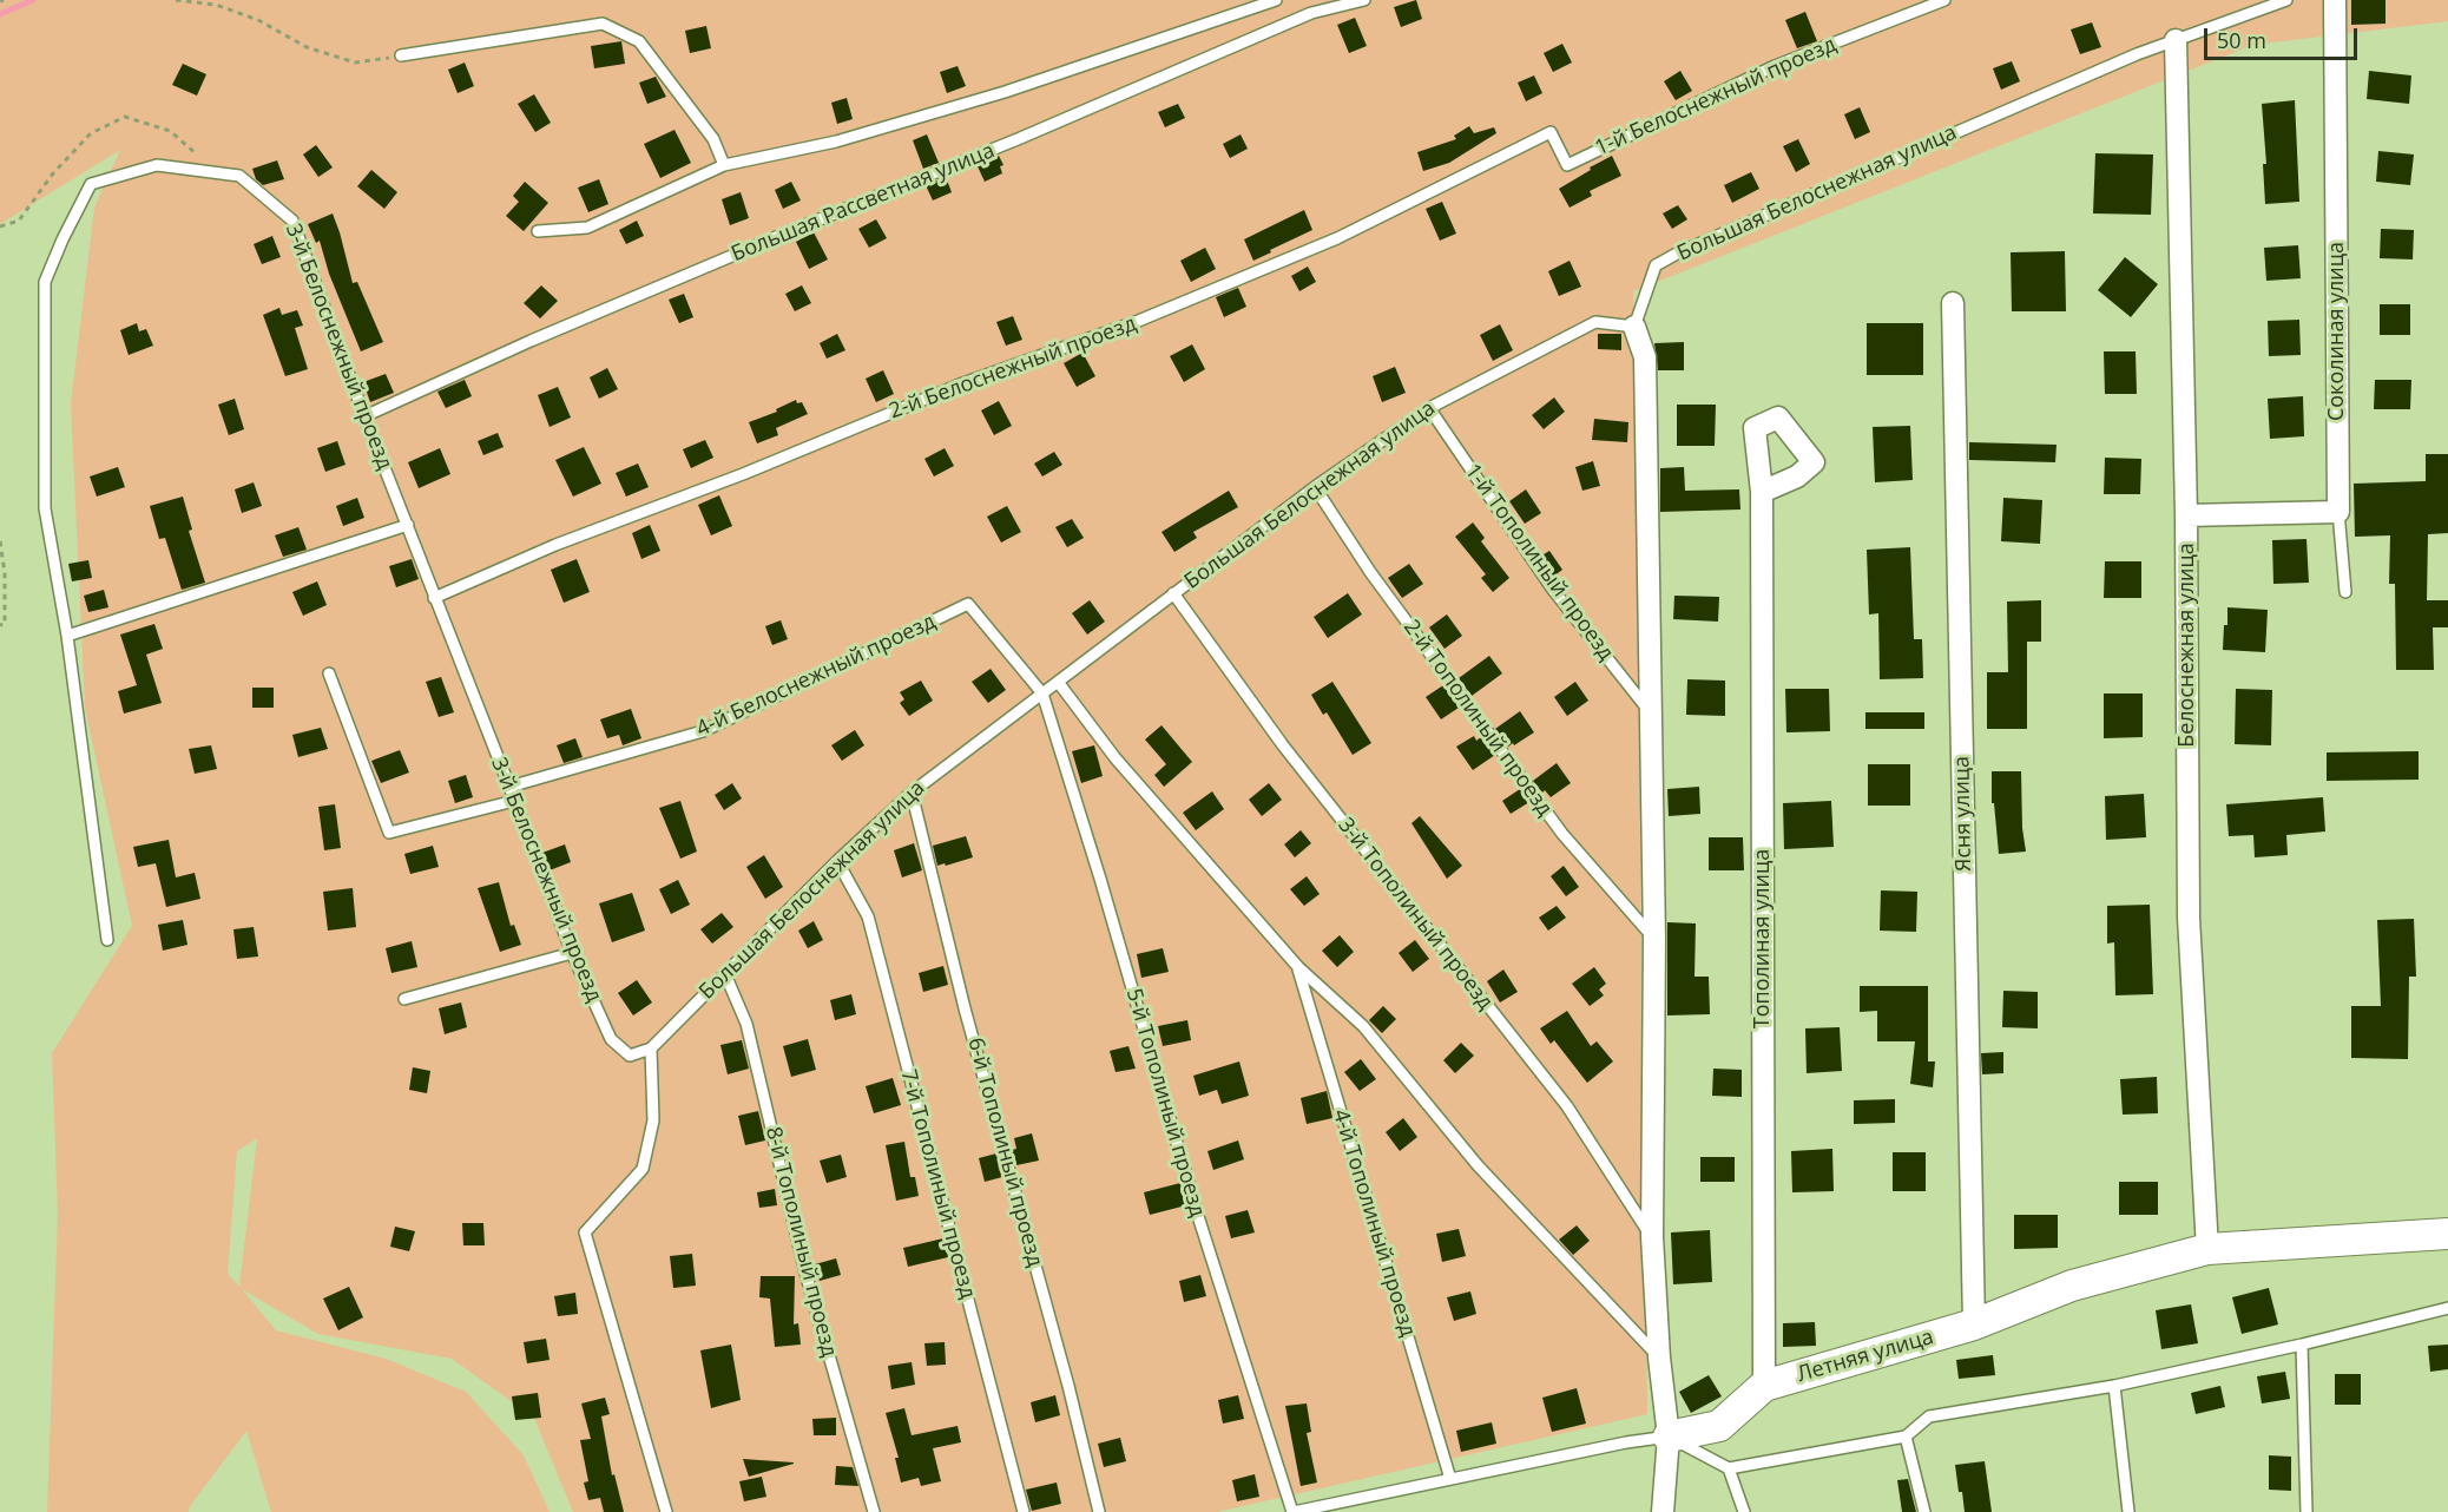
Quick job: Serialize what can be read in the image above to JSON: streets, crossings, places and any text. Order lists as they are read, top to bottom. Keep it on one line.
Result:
{"streets":{"street":["Соколиная улица","Белоснежная улица","Ясня улица","Тополиная улица","Летняя улица"],"lane":["1-й Белоснежный проезд","Большая Белоснежная улица","Большая Рассветная улица","3-й Белоснежный проезд","2-й Белоснежный проезд","1-й Тополиный проезд","4-й Белоснежный проезд","2-й Тополиный проезд","3-й Тополиный проезд","5-й Тополиный проезд","6-й Тополиный проезд","7-й Тополиный проезд","4-й Тополиный проезд","8-й Тополиный проезд"]},"crossings":[["1-й Белоснежный проезд","2-й Белоснежный проезд"],["Большая Белоснежная улица","3-й Белоснежный проезд"],["Большая Белоснежная улица","1-й Тополиный проезд"],["Большая Белоснежная улица","Белоснежная улица"],["Большая Белоснежная улица","4-й Белоснежный проезд"],["Большая Белоснежная улица","2-й Тополиный проезд"],["Большая Белоснежная улица","3-й Тополиный проезд"],["Большая Белоснежная улица","5-й Тополиный проезд"],["Большая Белоснежная улица","6-й Тополиный проезд"],["Большая Белоснежная улица","7-й Тополиный проезд"],["Большая Белоснежная улица","8-й Тополиный проезд"],["Большая Рассветная улица","3-й Белоснежный проезд"],["3-й Белоснежный проезд","2-й Белоснежный проезд"],["3-й Белоснежный проезд","4-й Белоснежный проезд"],["Белоснежная улица","Летняя улица"],["4-й Белоснежный проезд","5-й Тополиный проезд"],["Ясня улица","Летняя улица"],["Тополиная улица","Летняя улица"],["5-й Тополиный проезд","Летняя улица"],["4-й Тополиный проезд","Летняя улица"]],"scale_bar":"50 m"}
